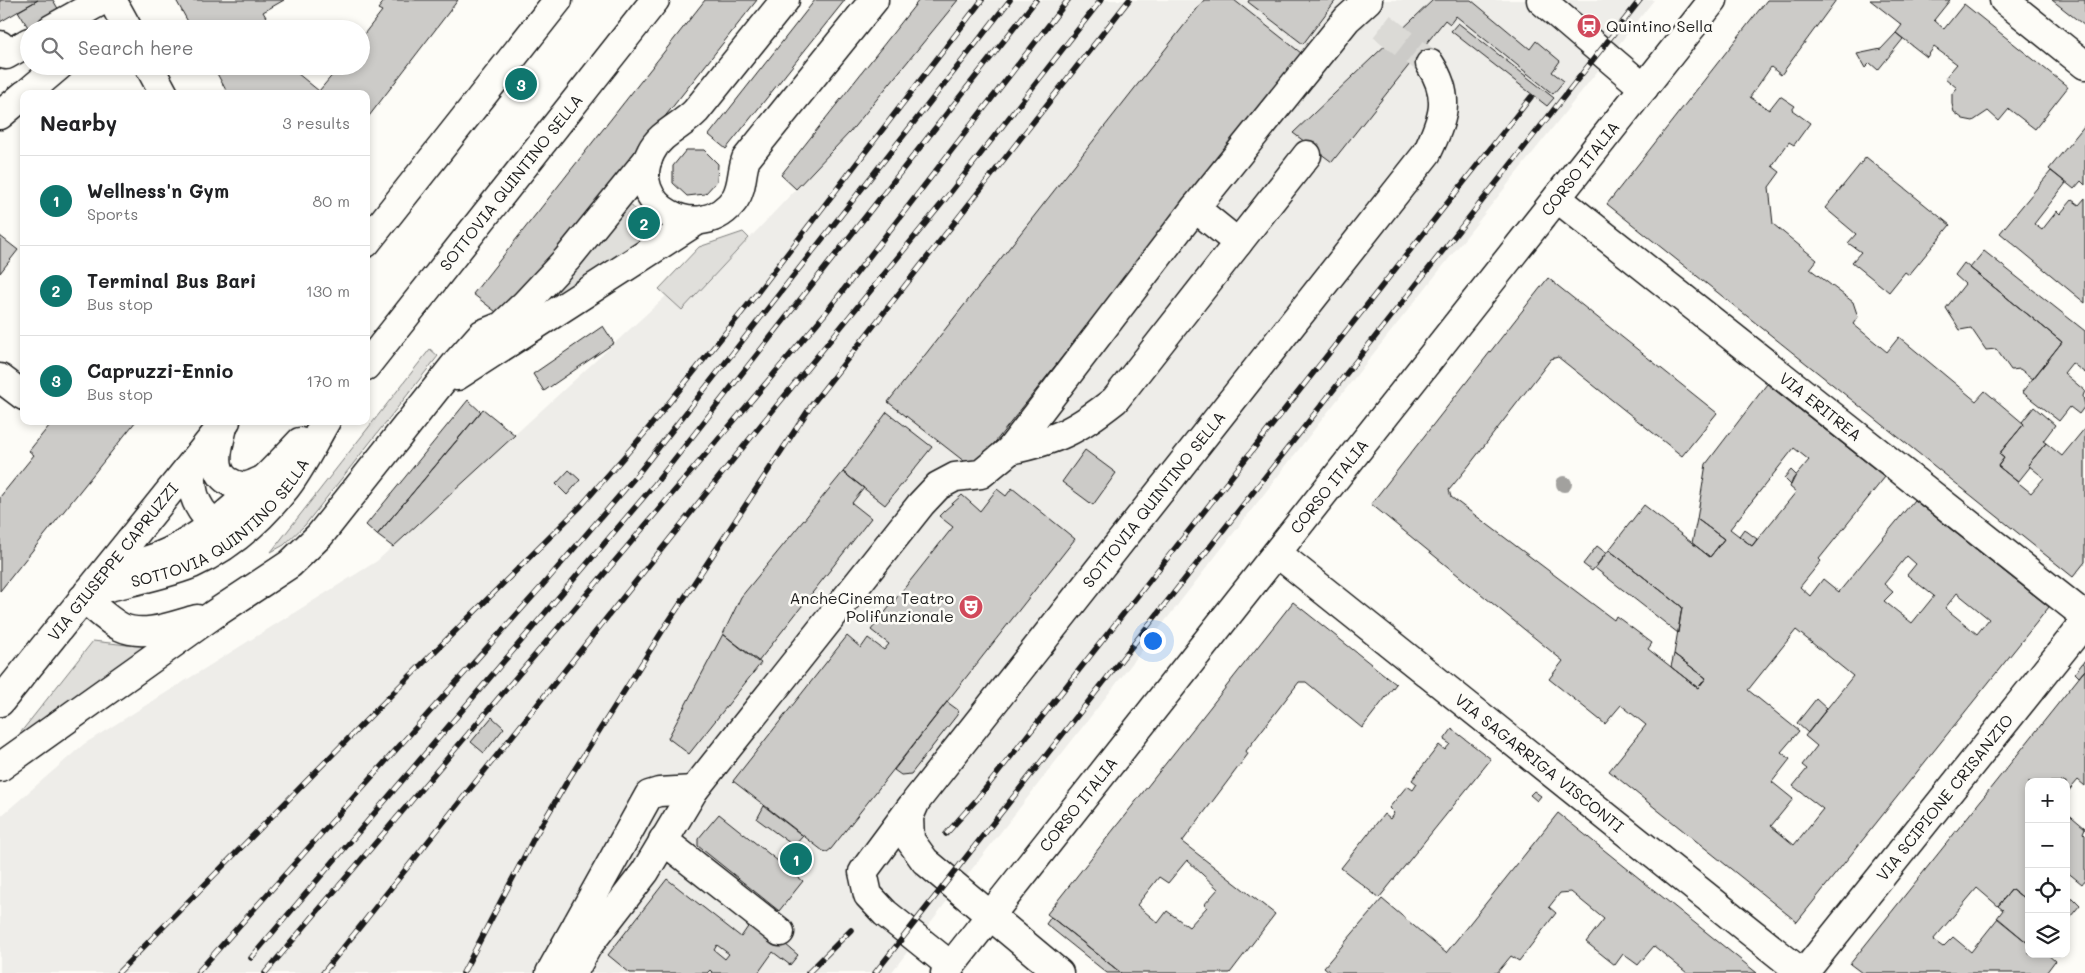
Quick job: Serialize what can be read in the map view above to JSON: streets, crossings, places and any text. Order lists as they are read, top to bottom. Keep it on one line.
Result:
{"streets":{"street":["CORSO ITALIA","SOTTOVIA QUINTINO SELLA","VIA ERITREA","VIA GIUSEPPE CAPRUZZI","VIA SAGARRIGA VISCONTI","VIA SCIPIONE CRISANZIO"]},"crossings":[["CORSO ITALIA","SOTTOVIA QUINTINO SELLA"],["CORSO ITALIA","VIA ERITREA"],["CORSO ITALIA","VIA SAGARRIGA VISCONTI"],["SOTTOVIA QUINTINO SELLA","VIA GIUSEPPE CAPRUZZI"],["VIA SAGARRIGA VISCONTI","VIA SCIPIONE CRISANZIO"]],"places":{"station":["Quintino Sella"],"theatre":["AncheCinema Teatro Polifunzionale"]},"page":{"search":"Search here","pins":["3","2","1"],"heading":["Nearby","3 results"],"list":[{"mark":"1","name":"Wellness'n Gym","note":"Sports","value":"80 m"},{"mark":"2","name":"Terminal Bus Bari","note":"Bus stop","value":"130 m"},{"mark":"3","name":"Capruzzi-Ennio","note":"Bus stop","value":"170 m"}],"map_buttons":["+","−"]}}
